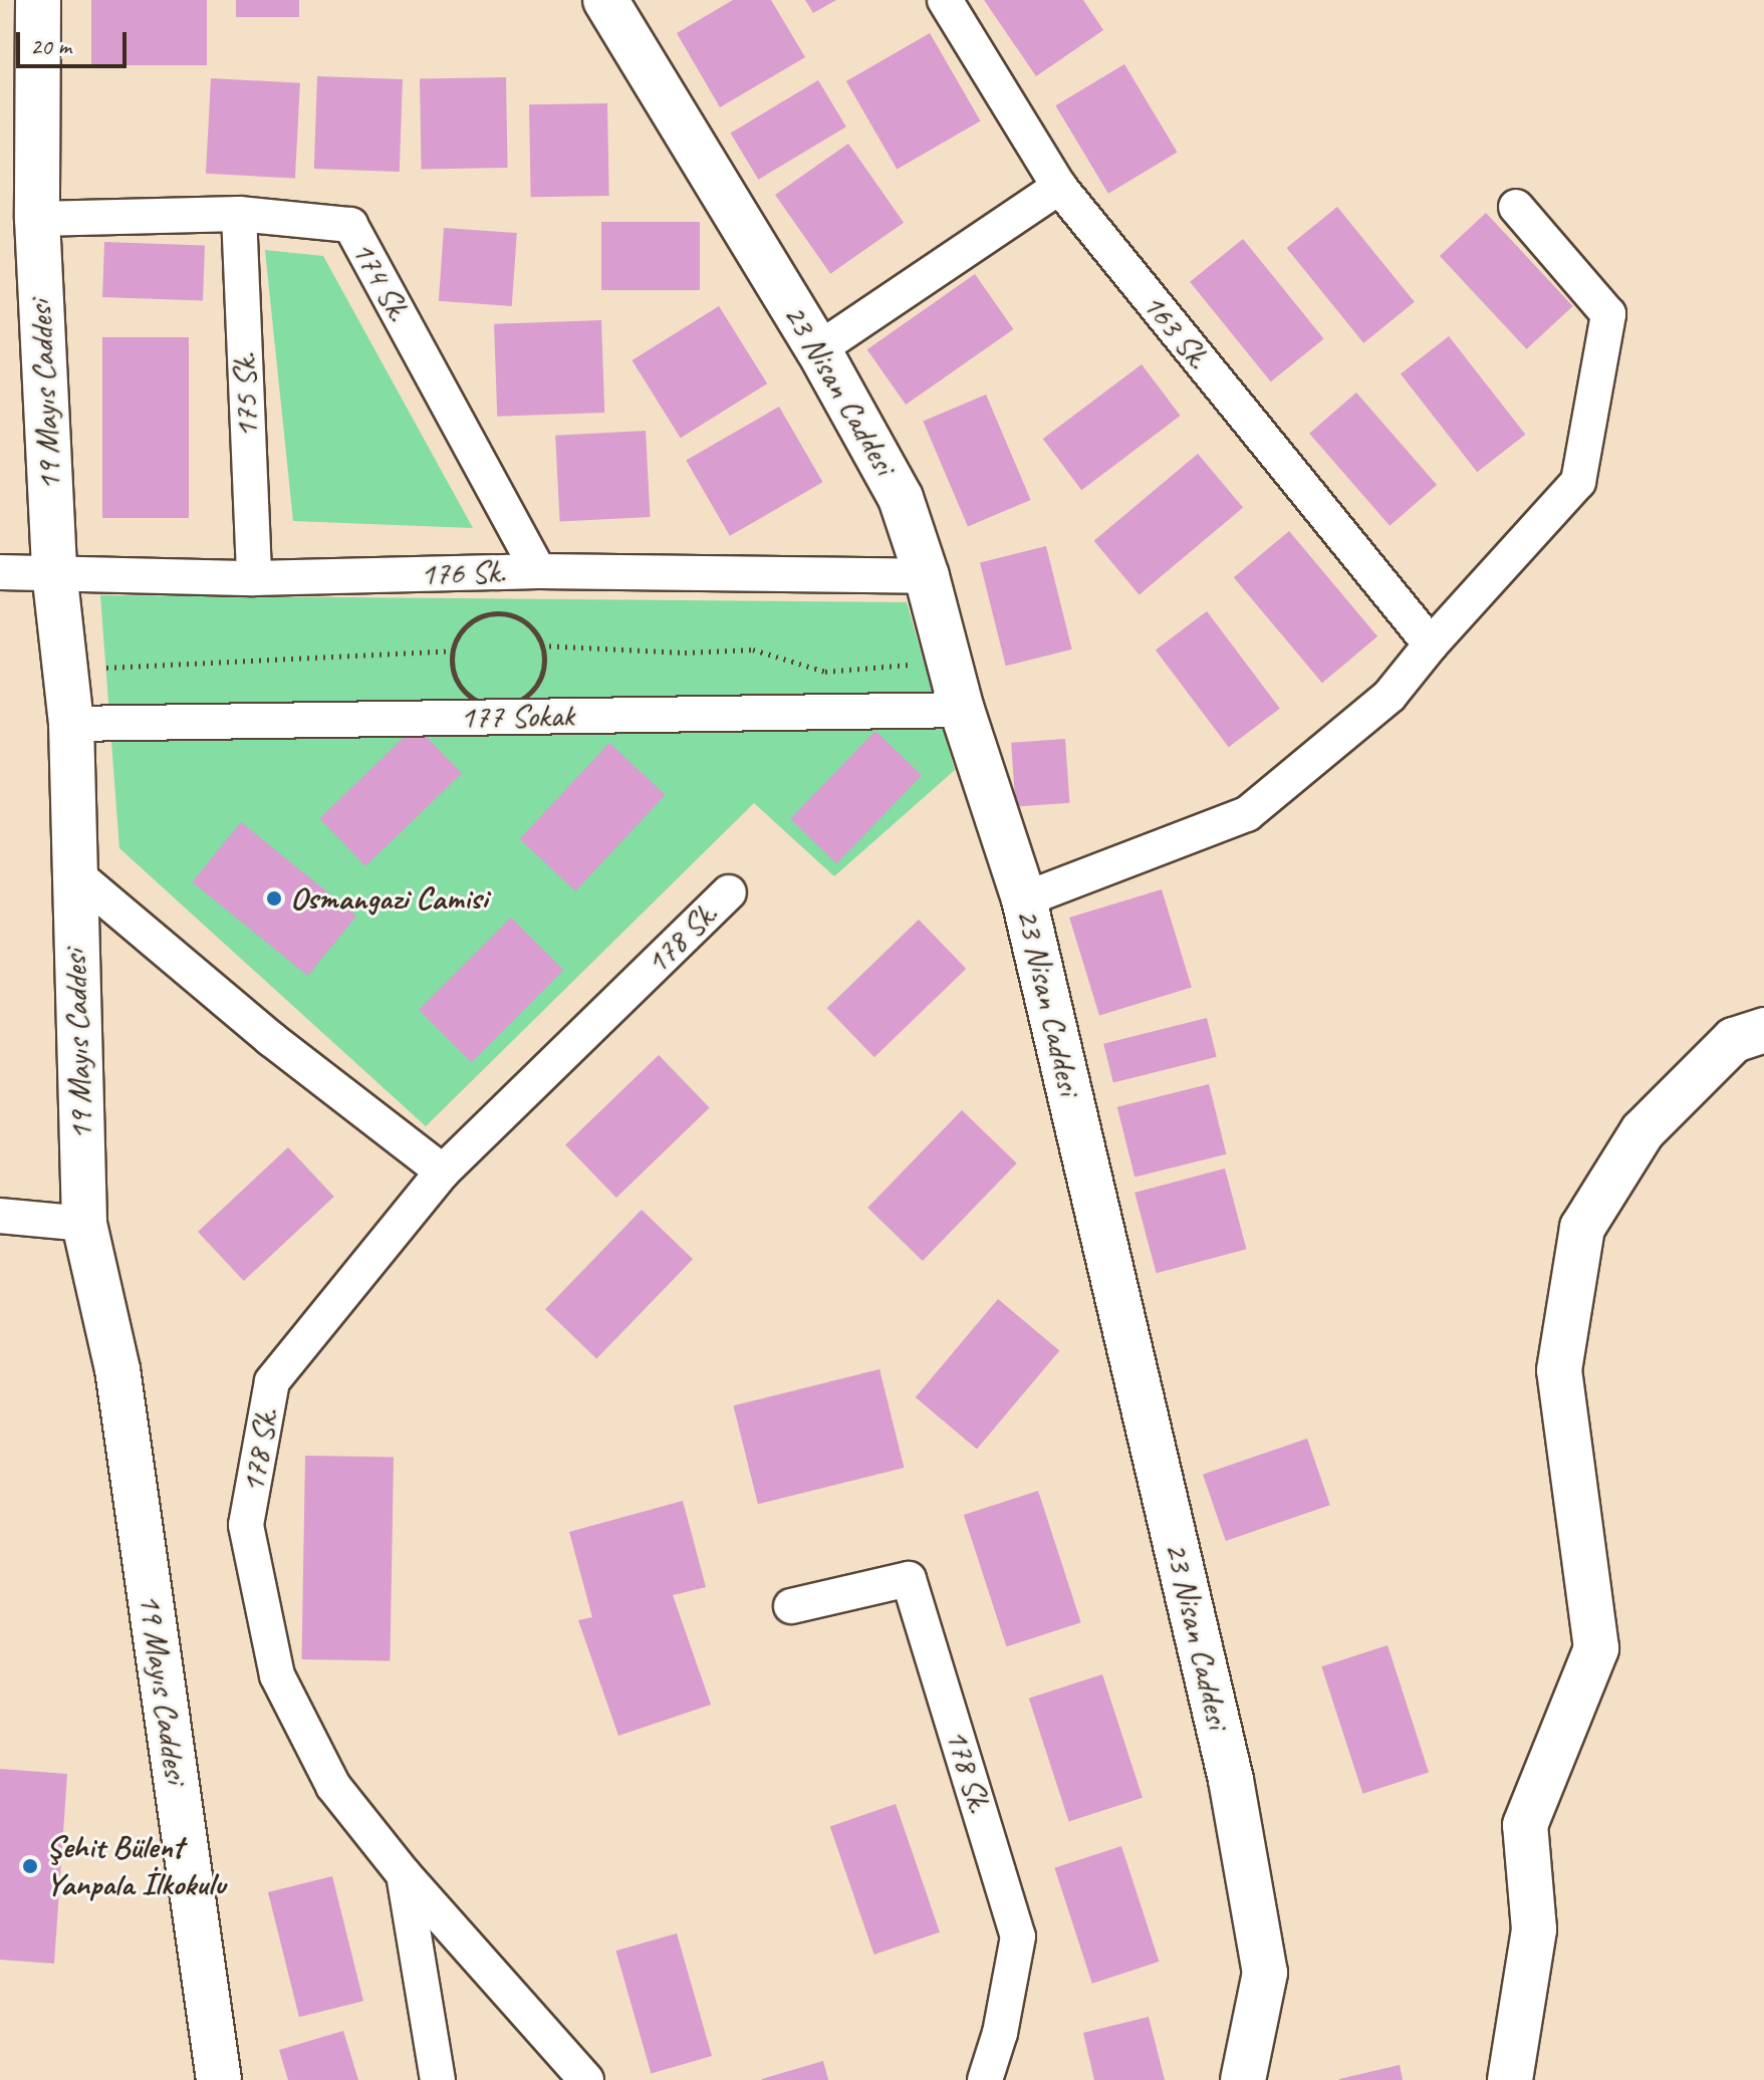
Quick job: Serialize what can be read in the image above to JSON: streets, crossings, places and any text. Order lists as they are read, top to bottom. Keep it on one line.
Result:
{"streets":{"street":["174 Sk.","163 Sk.","23 Nisan Caddesi","19 Mayıs Caddesi","175 Sk.","176 Sk.","177 Sokak","178 Sk."]},"crossings":[["174 Sk.","19 Mayıs Caddesi"],["174 Sk.","175 Sk."],["174 Sk.","176 Sk."],["23 Nisan Caddesi","176 Sk."],["23 Nisan Caddesi","177 Sokak"],["19 Mayıs Caddesi","176 Sk."],["19 Mayıs Caddesi","177 Sokak"],["175 Sk.","176 Sk."]],"places":["Osmangazi Camisi","Şehit Bülent Yanpala İlkokulu"],"scale_bar":"20 m"}
